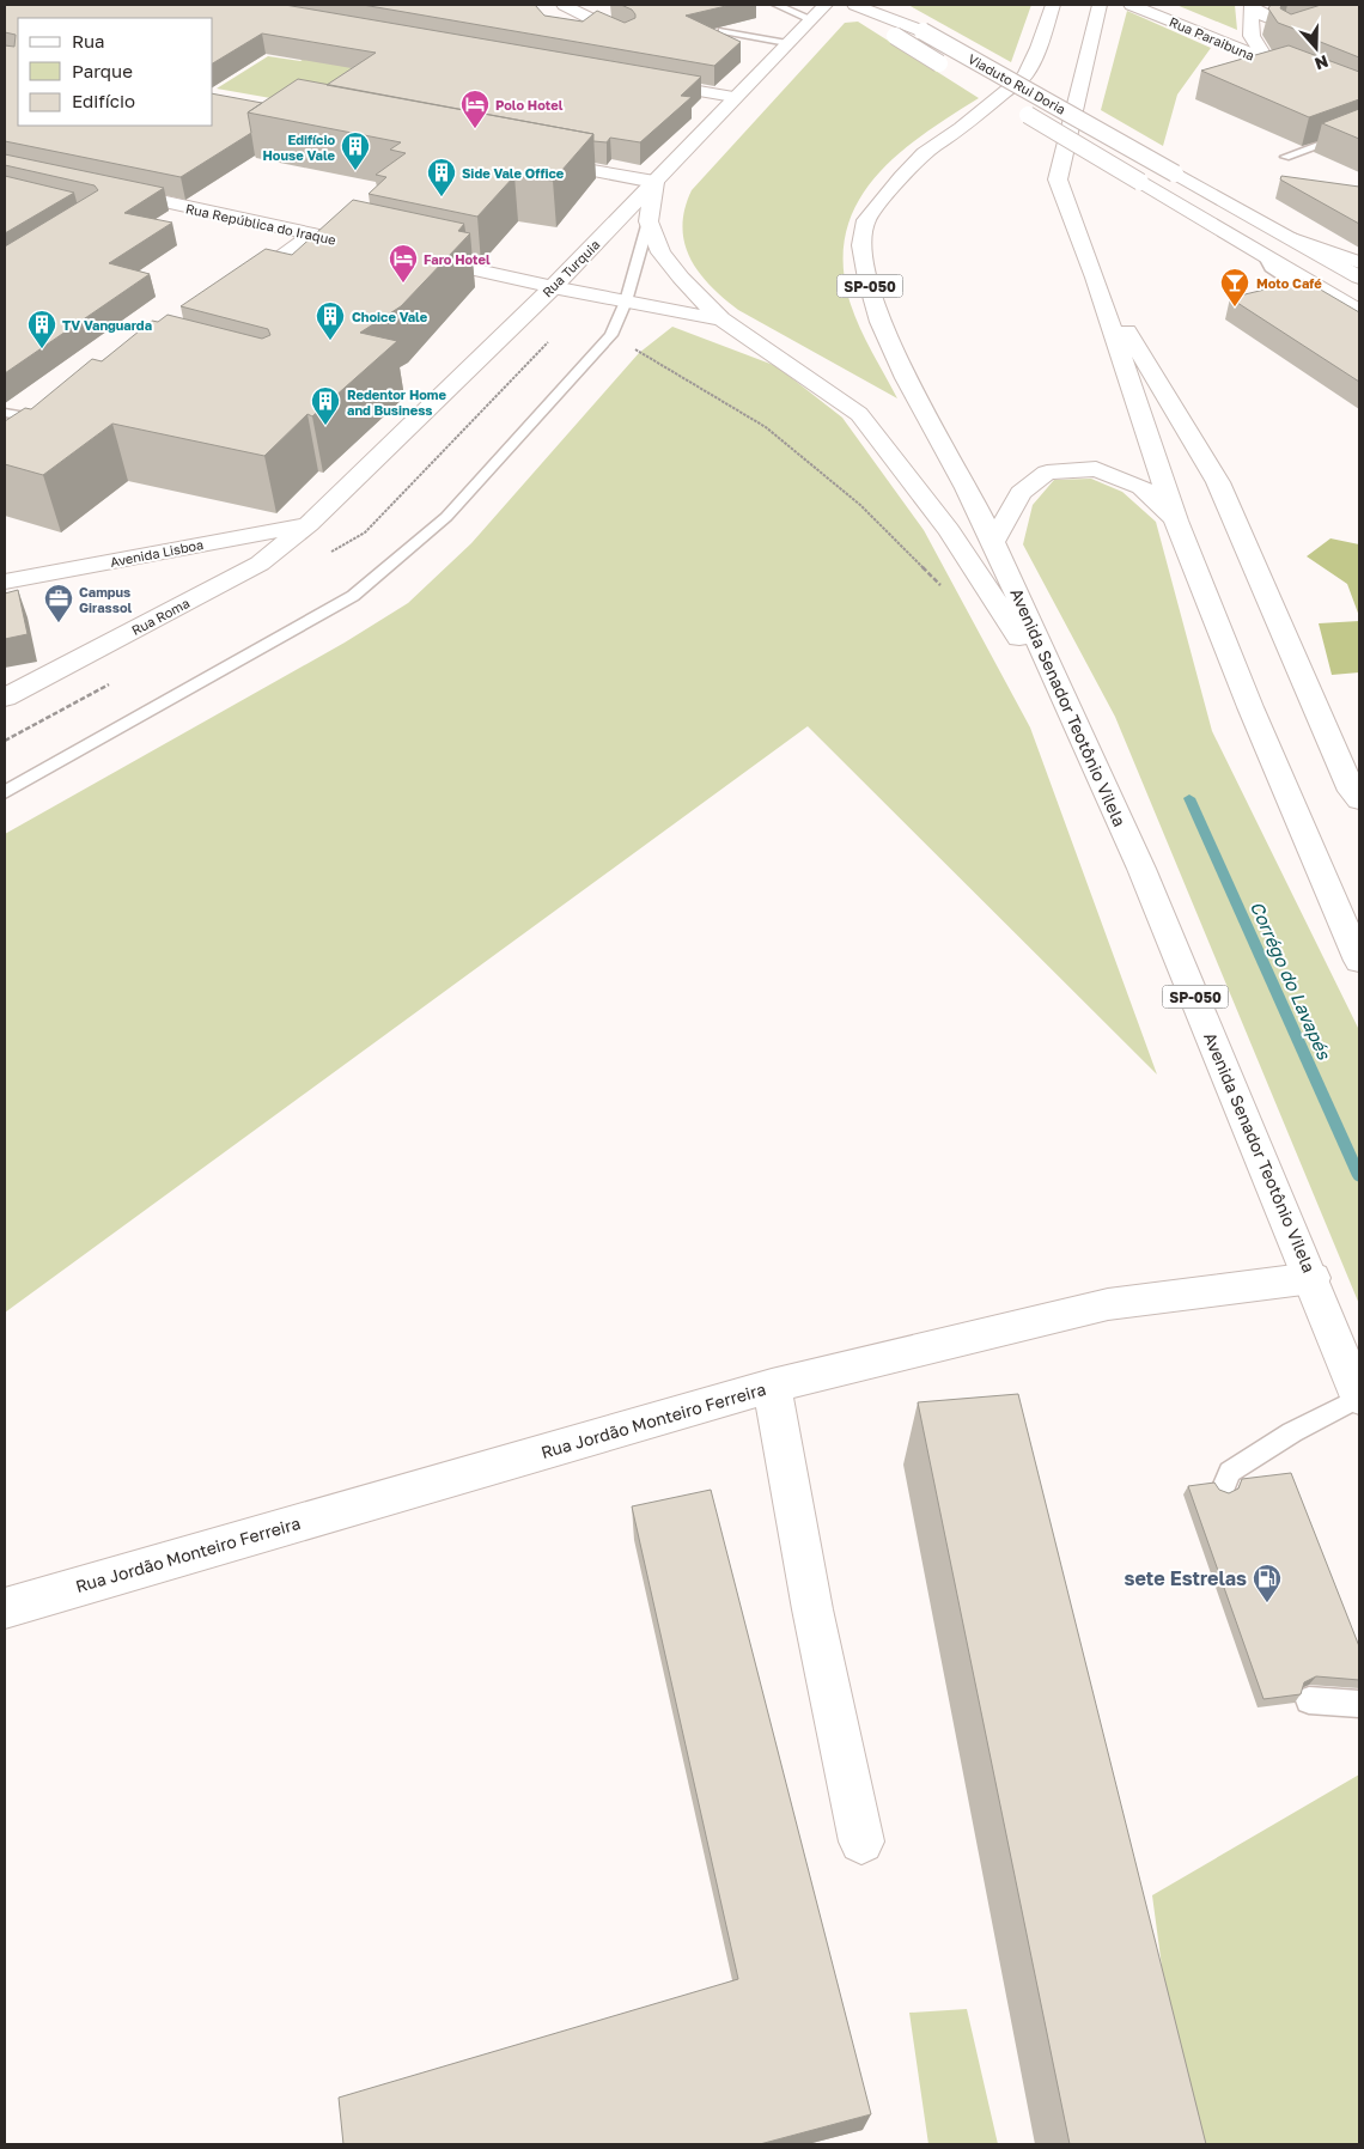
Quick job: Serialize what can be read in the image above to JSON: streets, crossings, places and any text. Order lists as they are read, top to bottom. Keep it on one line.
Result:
{"streets":{"main road":["Rua Paraibuna","Viaduto Rui Doria","Rua República do Iraque","Rua Turquia","SP-050","Avenida Lisboa","Rua Roma","Avenida Senador Teotônio Vilela","Rua Jordão Monteiro Ferreira"]},"crossings":[["Rua Turquia","Avenida Lisboa"],["Rua Turquia","Rua Roma"],["Avenida Lisboa","Rua Roma"],["Avenida Senador Teotônio Vilela","Rua Jordão Monteiro Ferreira"]],"water":["Corrégo do Lavapés"],"places":{"hotel":["Polo Hotel","Faro Hotel"],"building":["Edifício House Vale","Side Vale Office","Choice Vale","TV Vanguarda","Redentor Home and Business"],"bar":["Moto Café"],"office":["Campus Girassol"],"fuel station":["sete Estrelas"]},"legend":["Rua","Parque","Edifício"],"north":"bottom"}
